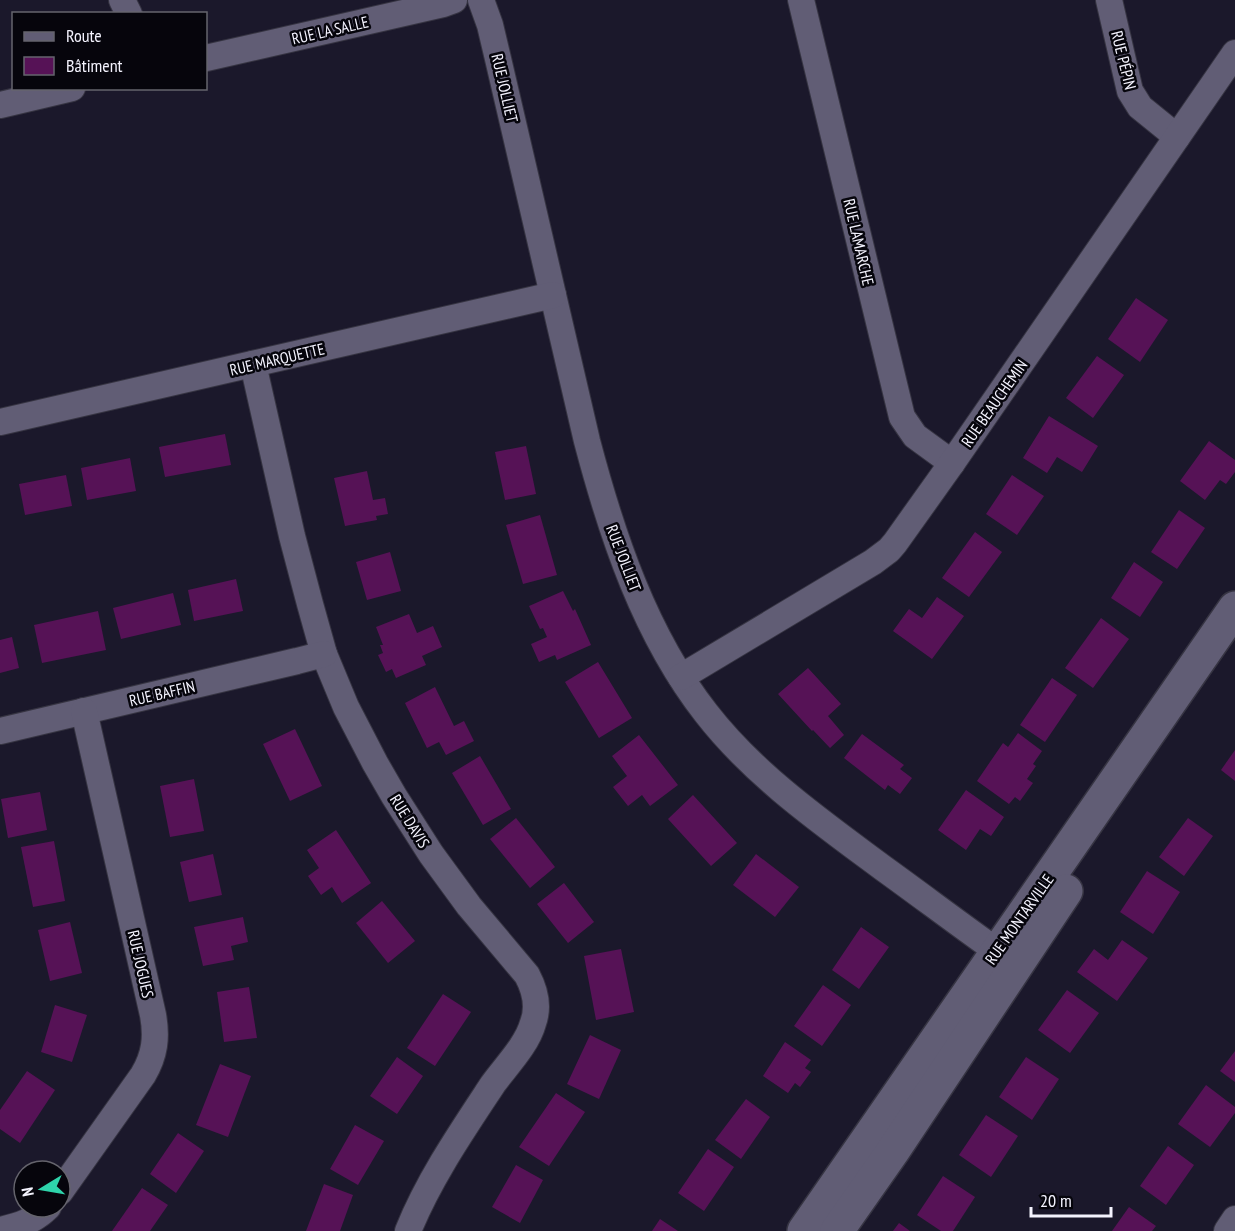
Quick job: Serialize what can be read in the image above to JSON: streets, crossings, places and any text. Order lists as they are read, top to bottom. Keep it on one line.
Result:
{"streets":{"street":["RUE LA SALLE","RUE PÉPIN","RUE JOLLIET","RUE LAMARCHE","RUE MARQUETTE","RUE BEAUCHEMIN","RUE BAFFIN","RUE DAVIS","RUE MONTARVILLE","RUE JOGUES"]},"crossings":[["RUE PÉPIN","RUE BEAUCHEMIN"],["RUE JOLLIET","RUE MARQUETTE"],["RUE JOLLIET","RUE BEAUCHEMIN"],["RUE JOLLIET","RUE MONTARVILLE"],["RUE LAMARCHE","RUE BEAUCHEMIN"],["RUE MARQUETTE","RUE DAVIS"],["RUE BAFFIN","RUE DAVIS"],["RUE BAFFIN","RUE JOGUES"]],"legend":["Route","Bâtiment"],"scale_bar":"20 m","north":"left"}
